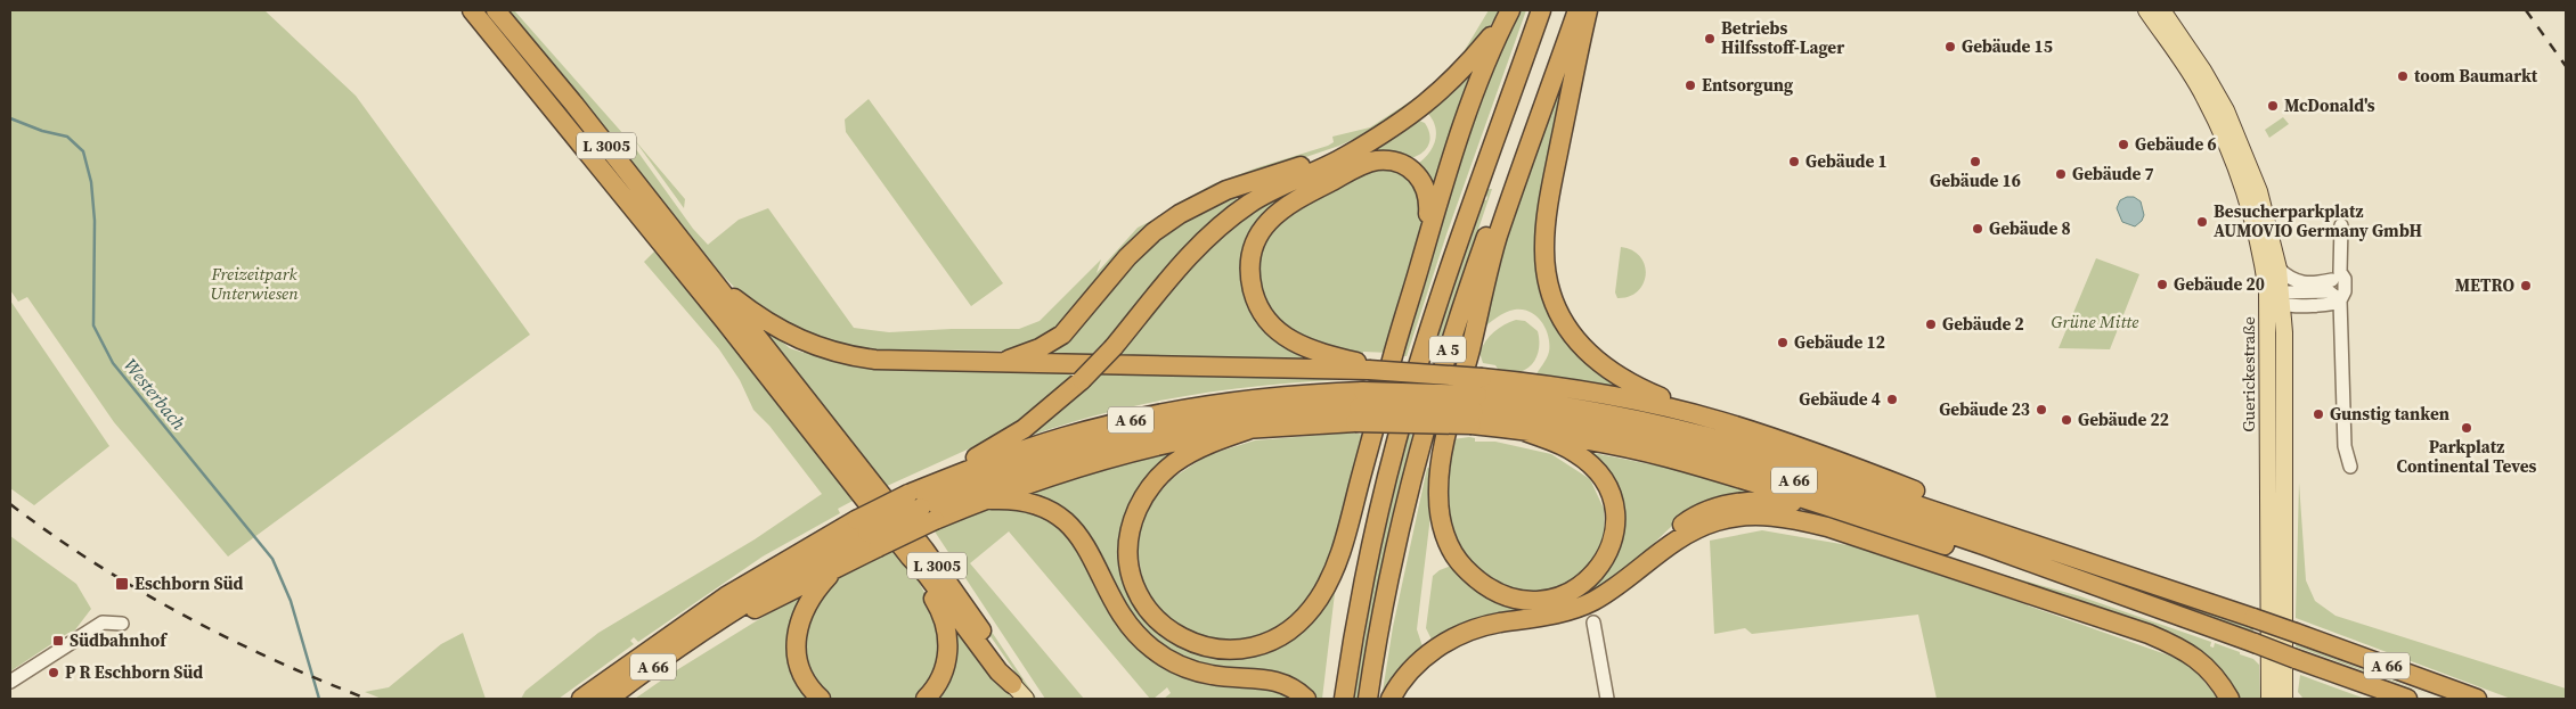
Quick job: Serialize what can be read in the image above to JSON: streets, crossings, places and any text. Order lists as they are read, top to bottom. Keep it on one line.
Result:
{"streets":{"highway":["L 3005","A 5","A 66"],"main road":["Guerickestraße"]},"water":["Westerbach"],"parks":["Freizeitpark Unterwiesen","Grüne Mitte"],"places":{"other":["Betriebs Hilfsstoff-Lager","Gebäude 15","toom Baumarkt","Entsorgung","McDonald's","Gebäude 6","Gebäude 1","Gebäude 16","Gebäude 7","Besucherparkplatz AUMOVIO Germany GmbH","Gebäude 8","Gebäude 20","METRO","Gebäude 2","Gebäude 12","Gebäude 4","Gebäude 23","Gunstig tanken","Gebäude 22","Parkplatz Continental Teves","P R Eschborn Süd"],"transit":["Eschborn Süd","Südbahnhof"]}}
